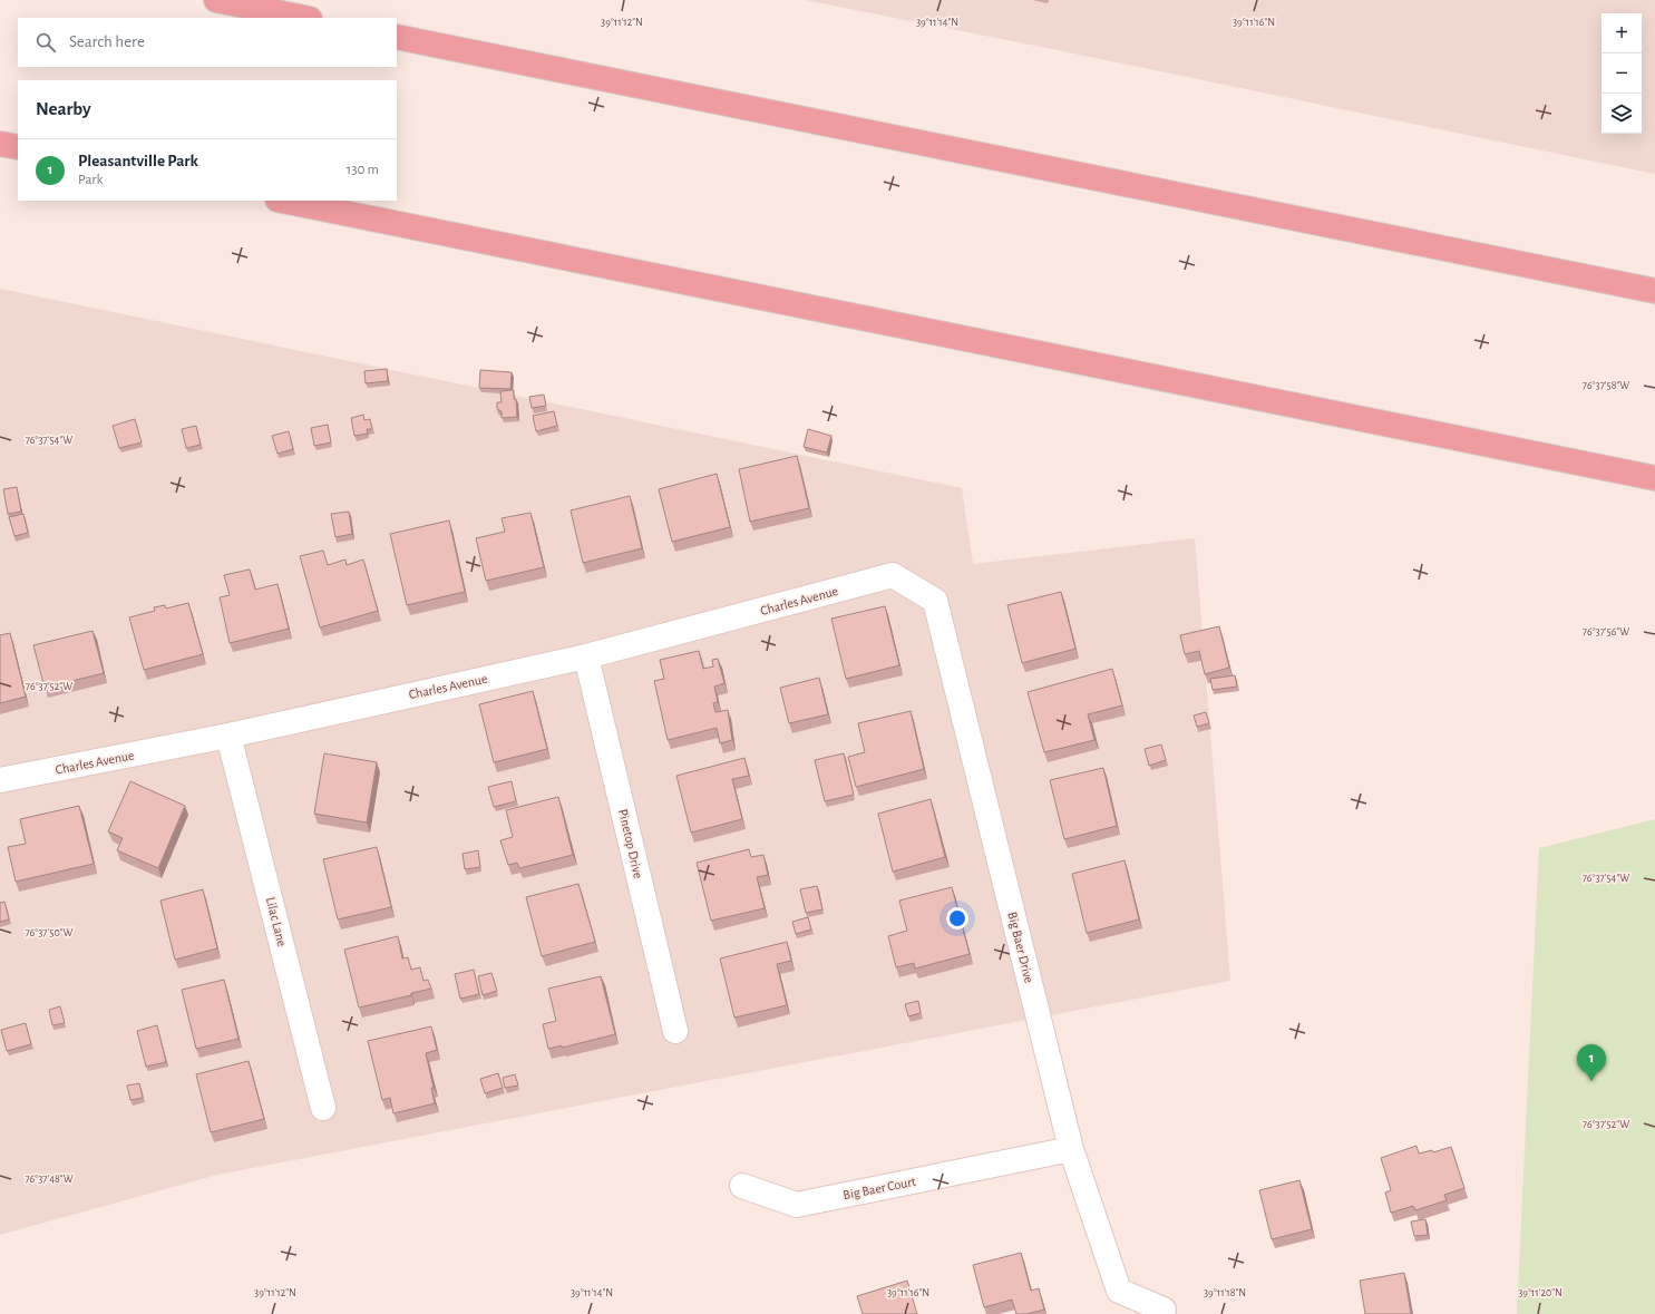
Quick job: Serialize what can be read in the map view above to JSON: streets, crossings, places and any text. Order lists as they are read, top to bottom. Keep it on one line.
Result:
{"streets":{"street":["Charles Avenue","Pinetop Drive","Lilac Lane","Big Baer Drive","Big Baer Court"]},"crossings":[["Charles Avenue","Pinetop Drive"],["Charles Avenue","Lilac Lane"],["Charles Avenue","Big Baer Drive"],["Big Baer Drive","Big Baer Court"]],"page":{"map_buttons":["+","−"],"search":"Search here","heading":"Nearby","list":[{"mark":"1","name":"Pleasantville Park","note":"Park","value":"130 m"}],"pins":"1"},"coordinates":["39°11'12\"N","39°11'14\"N","39°11'16\"N","76°37'58\"W","76°37'54\"W","76°37'56\"W","76°37'52\"W","76°37'50\"W","76°37'48\"W","39°11'18\"N","39°11'20\"N"]}
